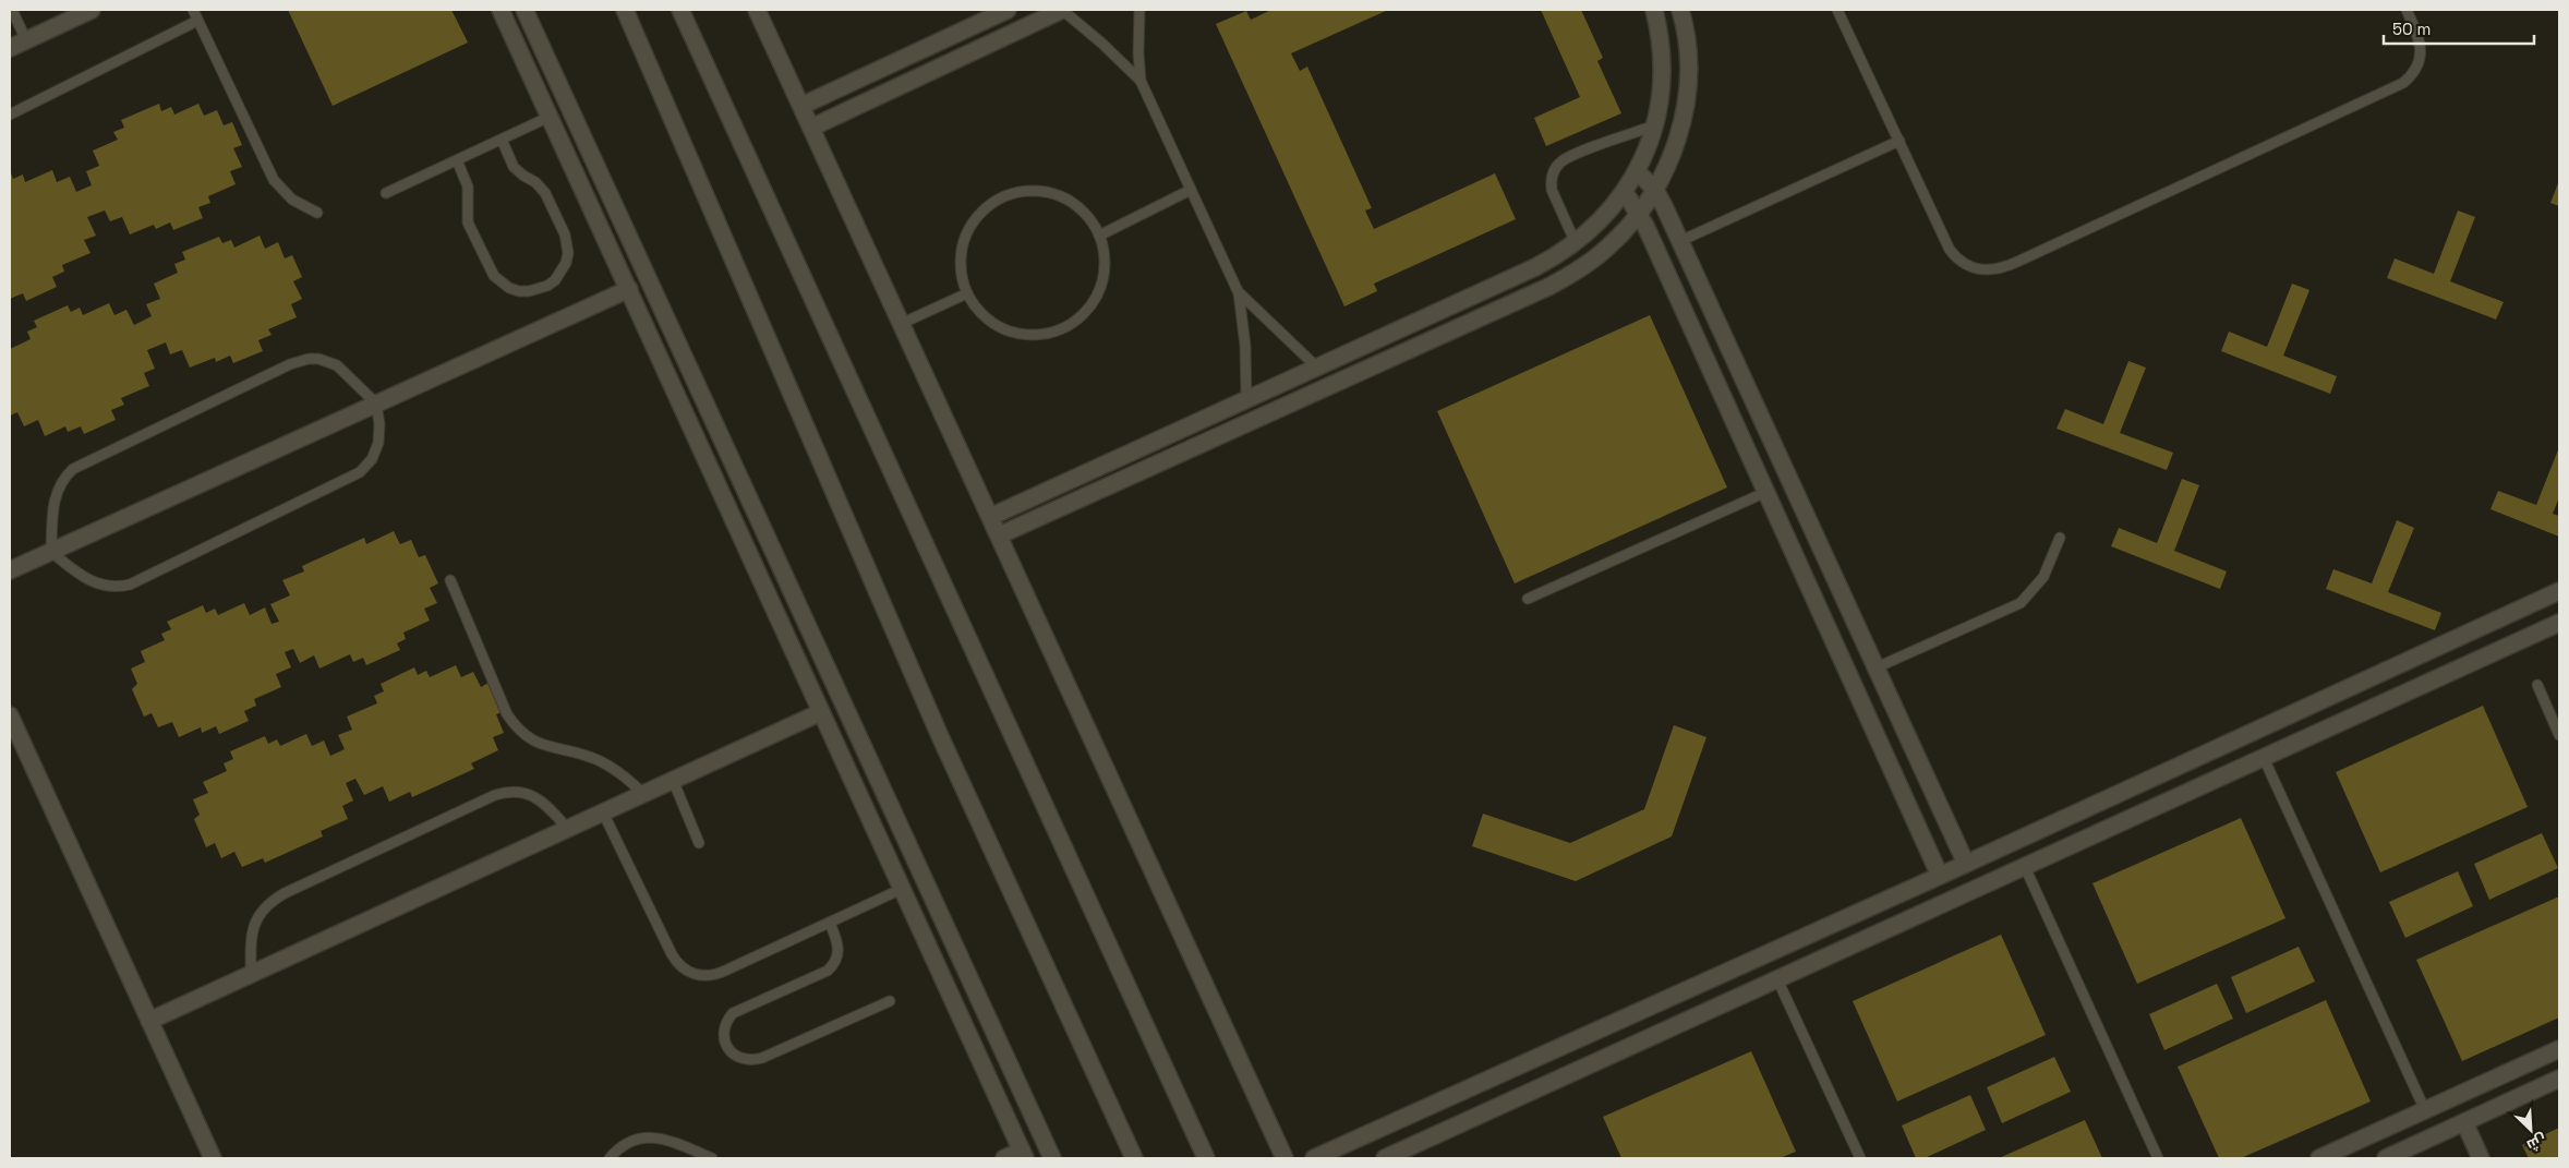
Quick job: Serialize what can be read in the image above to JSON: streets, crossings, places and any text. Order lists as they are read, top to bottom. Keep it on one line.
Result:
{"scale_bar":"50 m","north":"bottom right"}
